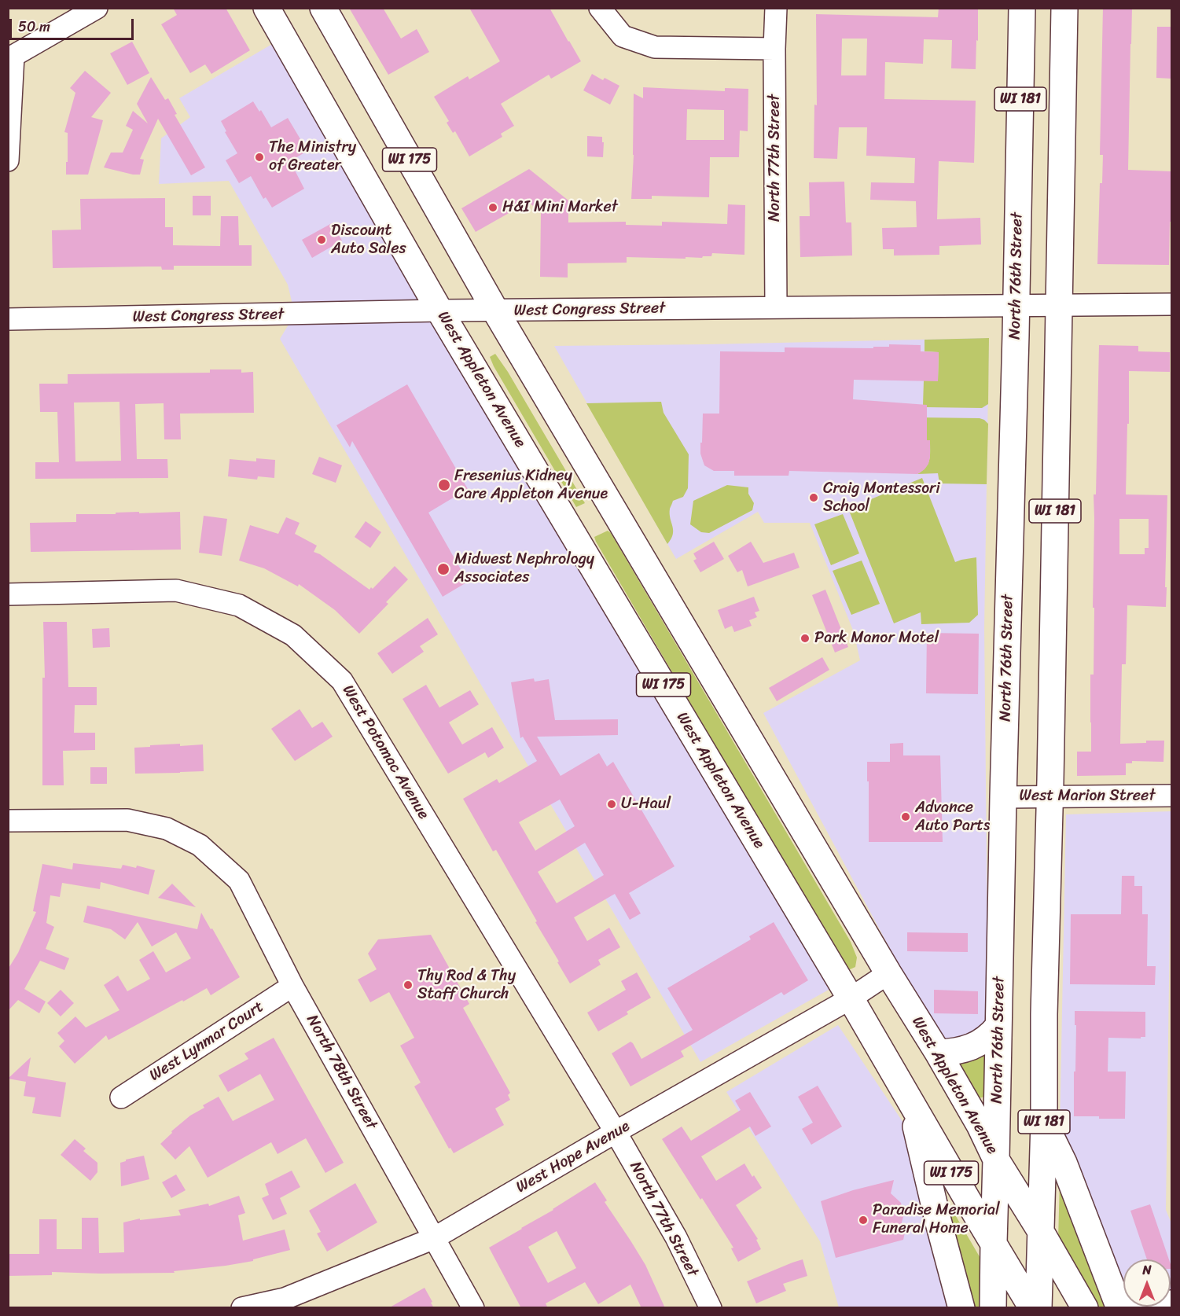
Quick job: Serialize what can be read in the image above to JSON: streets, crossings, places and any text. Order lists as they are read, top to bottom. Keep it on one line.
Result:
{"streets":{"main road":["WI 181","WI 175","North 76th Street","West Appleton Avenue"],"street":["North 77th Street","West Congress Street","West Potomac Avenue","West Marion Street","West Lynmar Court","North 78th Street","West Hope Avenue"]},"crossings":[["WI 181","West Congress Street"],["WI 181","West Appleton Avenue"],["WI 181","West Marion Street"],["North 77th Street","West Congress Street"],["North 77th Street","West Potomac Avenue"],["North 77th Street","West Hope Avenue"],["North 76th Street","West Congress Street"],["North 76th Street","West Appleton Avenue"],["North 76th Street","West Marion Street"],["West Congress Street","West Appleton Avenue"],["West Appleton Avenue","West Hope Avenue"],["West Potomac Avenue","West Hope Avenue"],["West Lynmar Court","North 78th Street"],["North 78th Street","West Hope Avenue"]],"places":["The Ministry of Greater","H&I Mini Market","Discount Auto Sales","Fresenius Kidney Care Appleton Avenue","Craig Montessori School","Midwest Nephrology Associates","Park Manor Motel","U-Haul","Advance Auto Parts","Thy Rod & Thy Staff Church","Paradise Memorial Funeral Home"],"scale_bar":"50 m","north":"top"}
